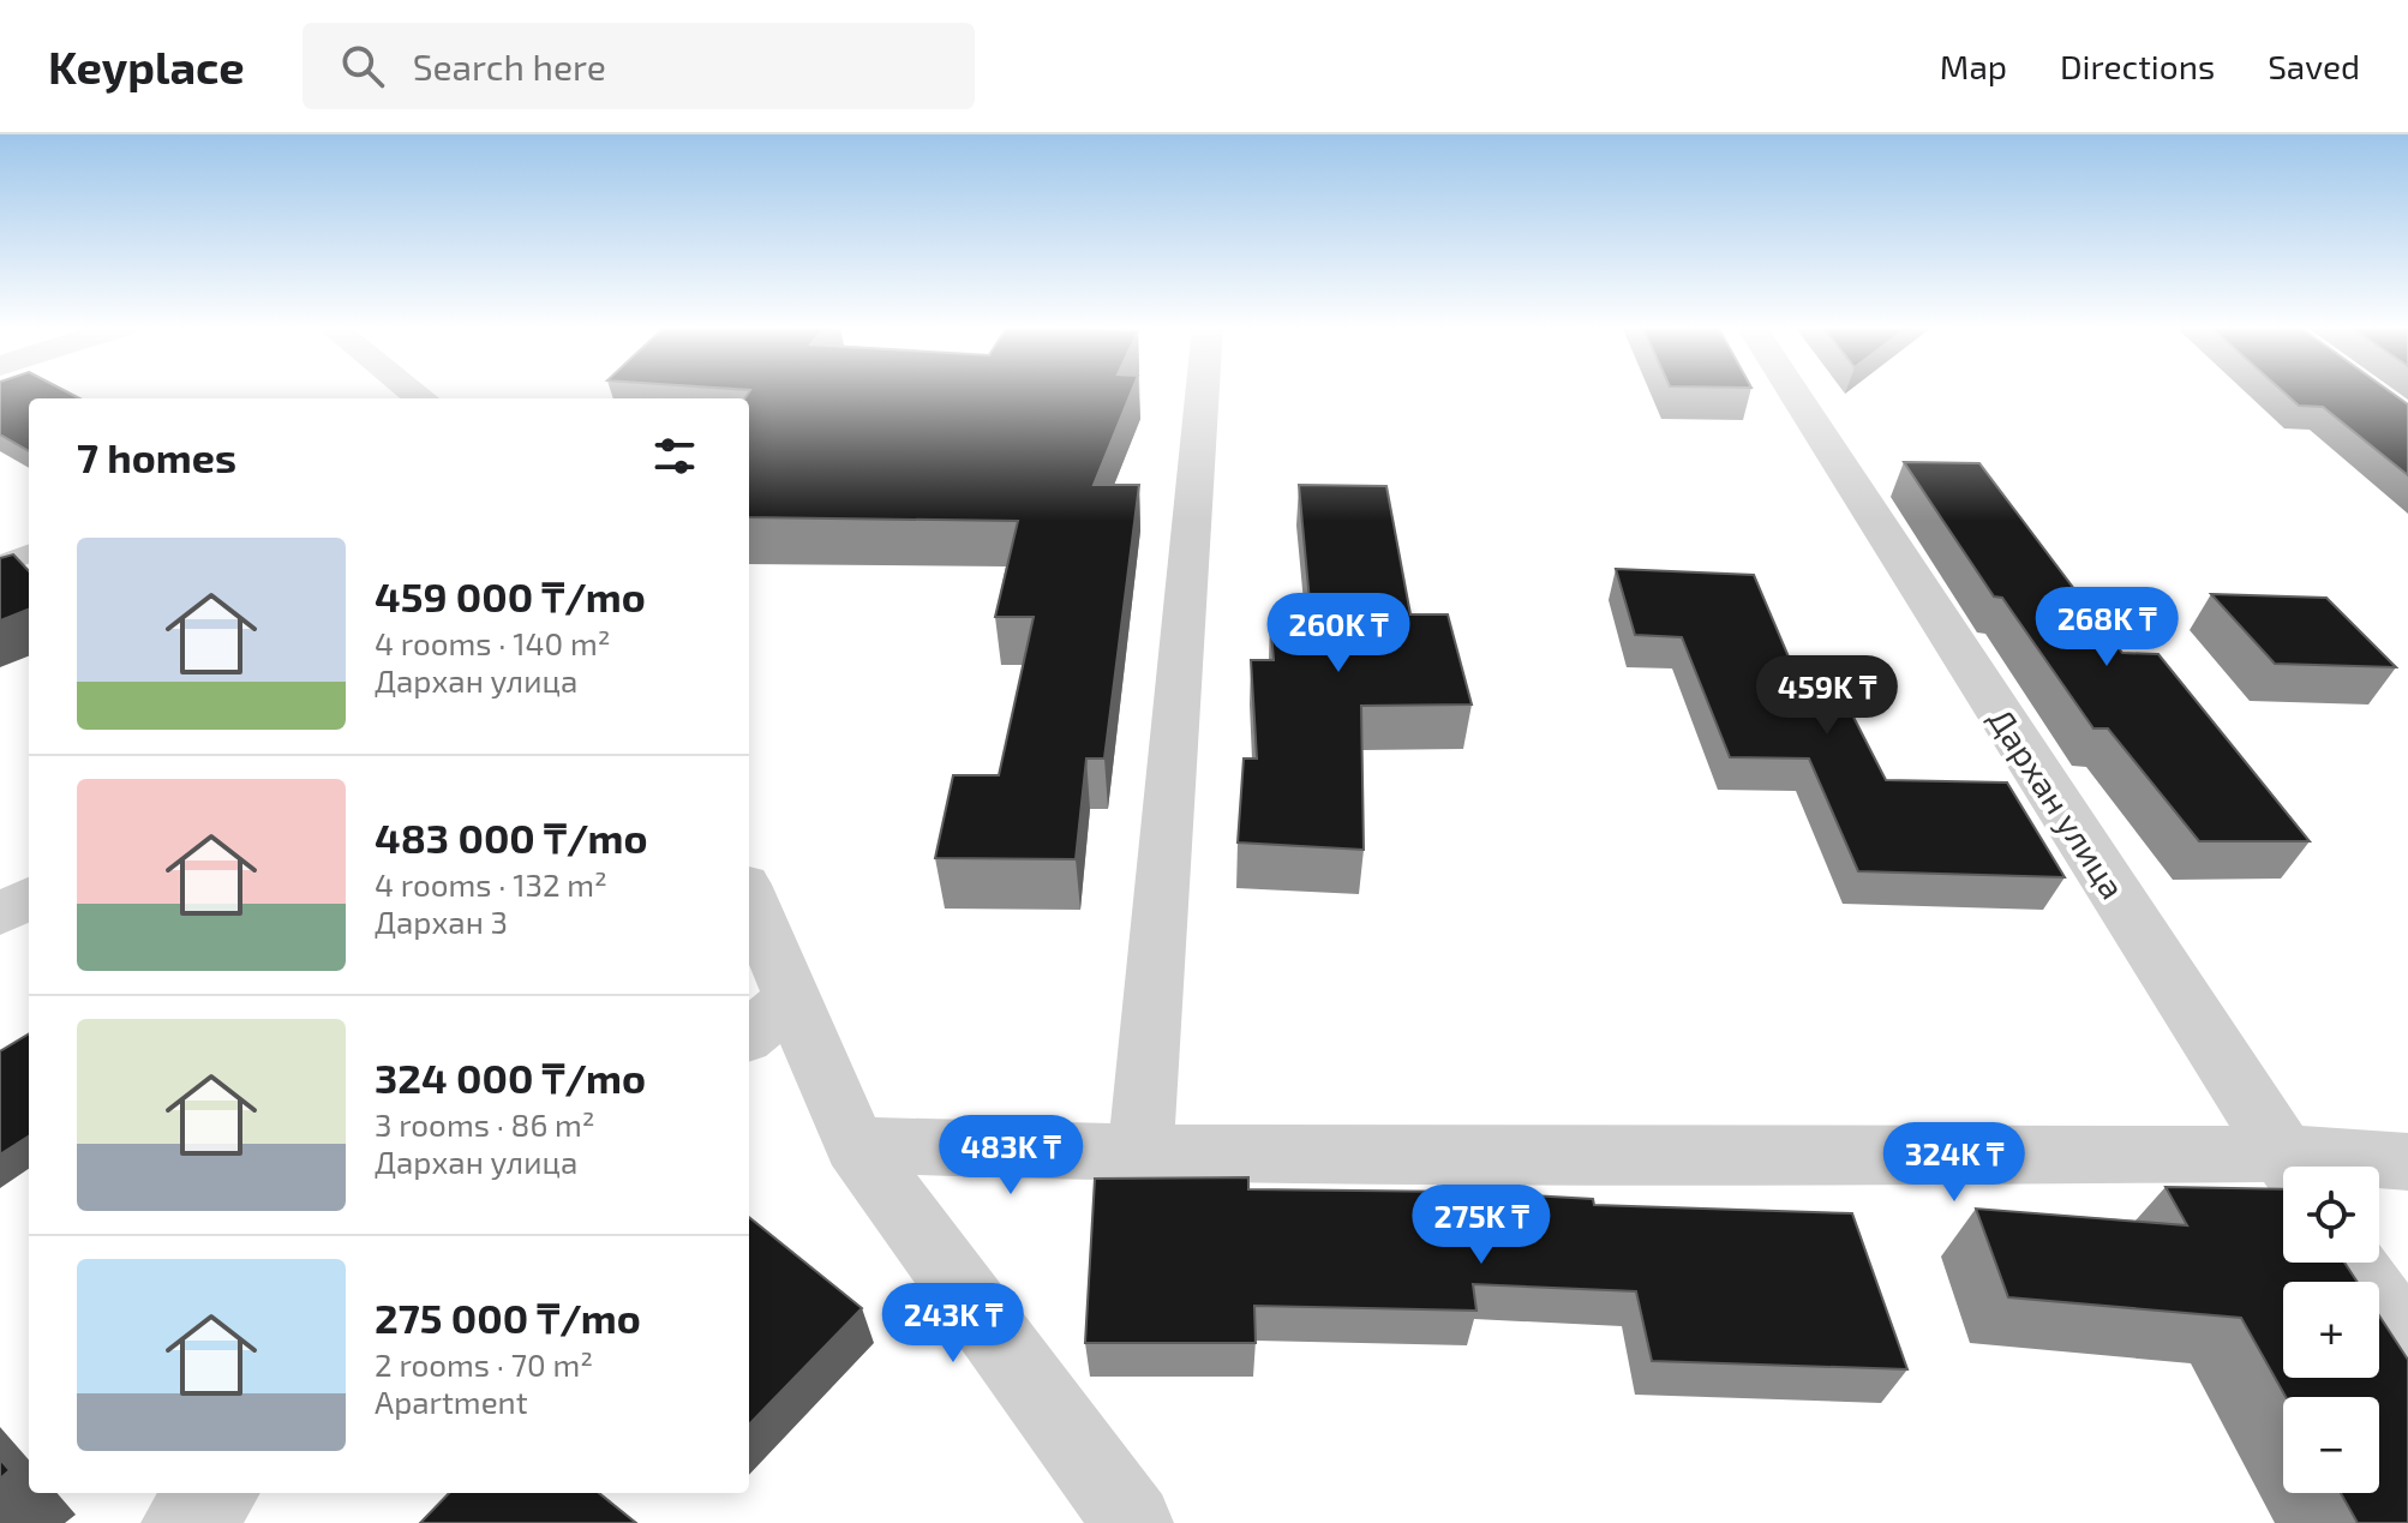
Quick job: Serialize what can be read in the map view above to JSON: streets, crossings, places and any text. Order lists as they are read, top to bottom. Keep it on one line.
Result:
{"streets":{"street":["Дархан улица"]},"page":{"header":"Keyplace","search":"Search here","nav":["Map","Directions","Saved"],"heading":"7 homes","list":[{"name":"459 000 ₸/mo","note":"4 rooms · 140 m² · Дархан улица"},{"name":"483 000 ₸/mo","note":"4 rooms · 132 m² · Дархан 3"},{"name":"324 000 ₸/mo","note":"3 rooms · 86 m² · Дархан улица"},{"name":"275 000 ₸/mo","note":"2 rooms · 70 m² · Apartment"}],"price":["268K ₸","260K ₸","459K ₸","483K ₸","324K ₸","275K ₸","243K ₸"],"map_buttons":["+","−"]}}
